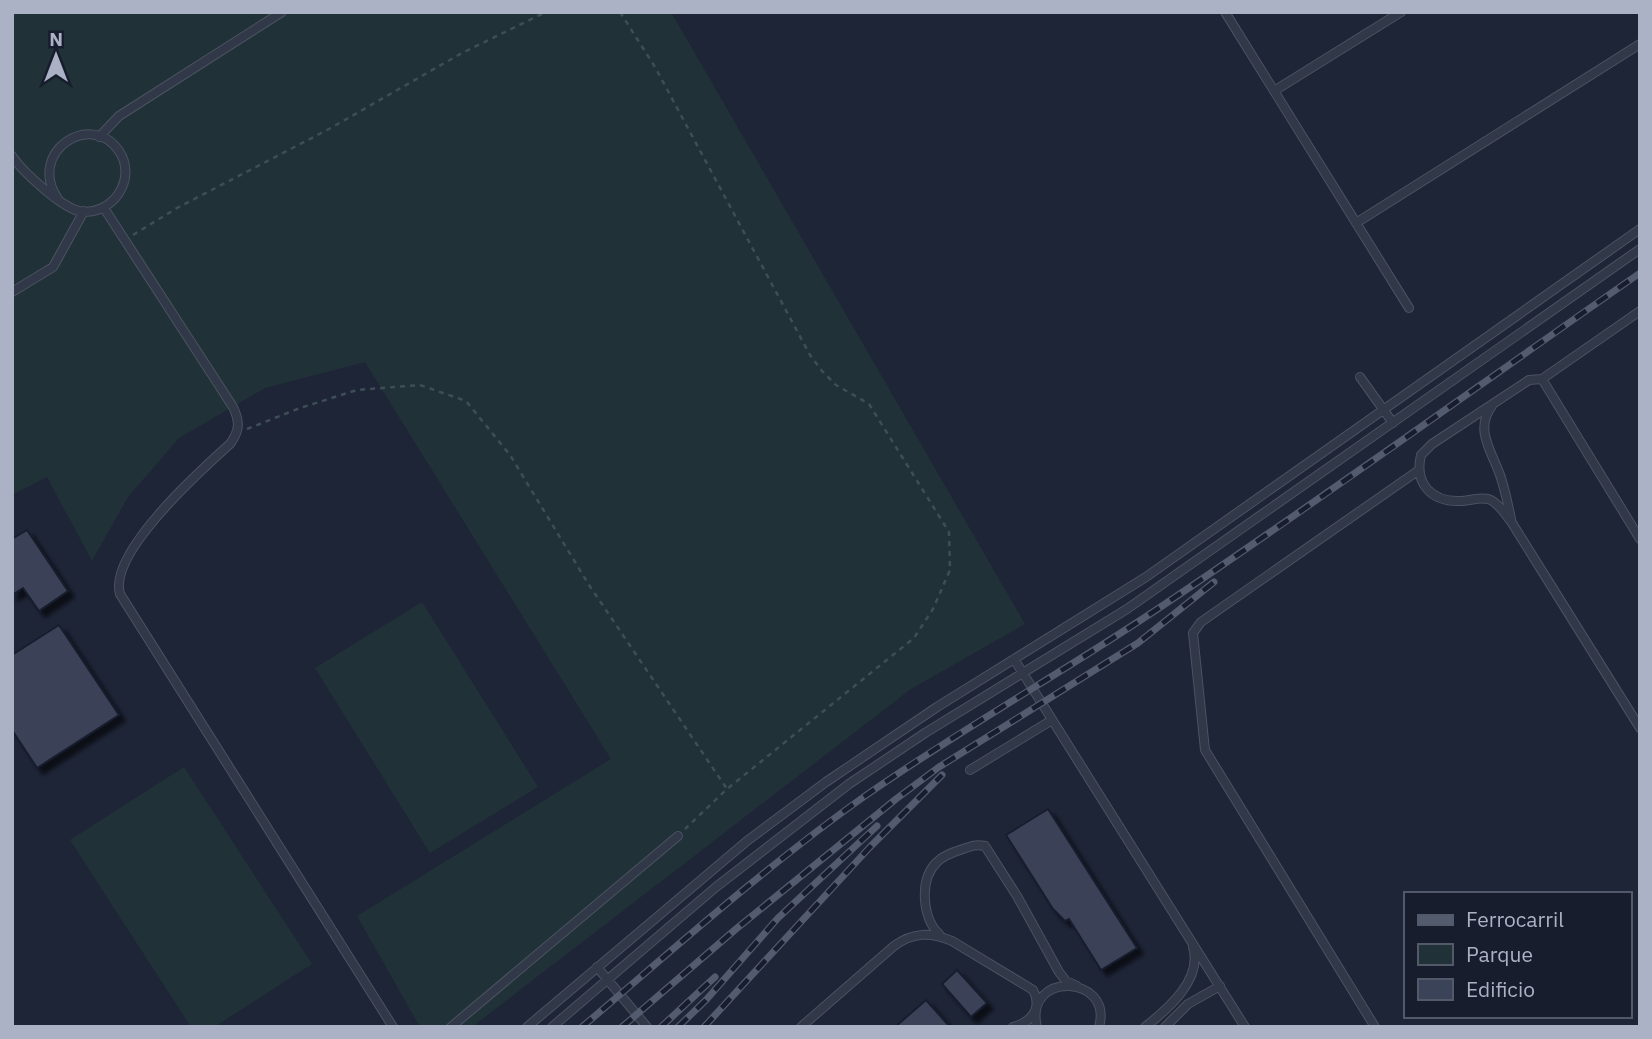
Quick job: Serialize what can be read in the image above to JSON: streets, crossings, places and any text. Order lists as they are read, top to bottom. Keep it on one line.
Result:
{"legend":["Ferrocarril","Parque","Edificio"],"north":"top"}
